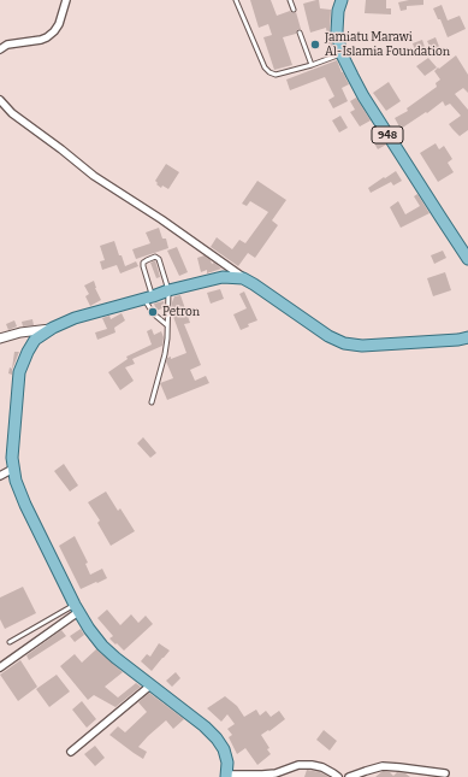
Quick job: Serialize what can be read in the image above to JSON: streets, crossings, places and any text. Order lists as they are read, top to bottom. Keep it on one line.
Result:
{"streets":{"main road":["948"]},"places":["Jamiatu Marawi Al-Islamia Foundation","Petron"]}
